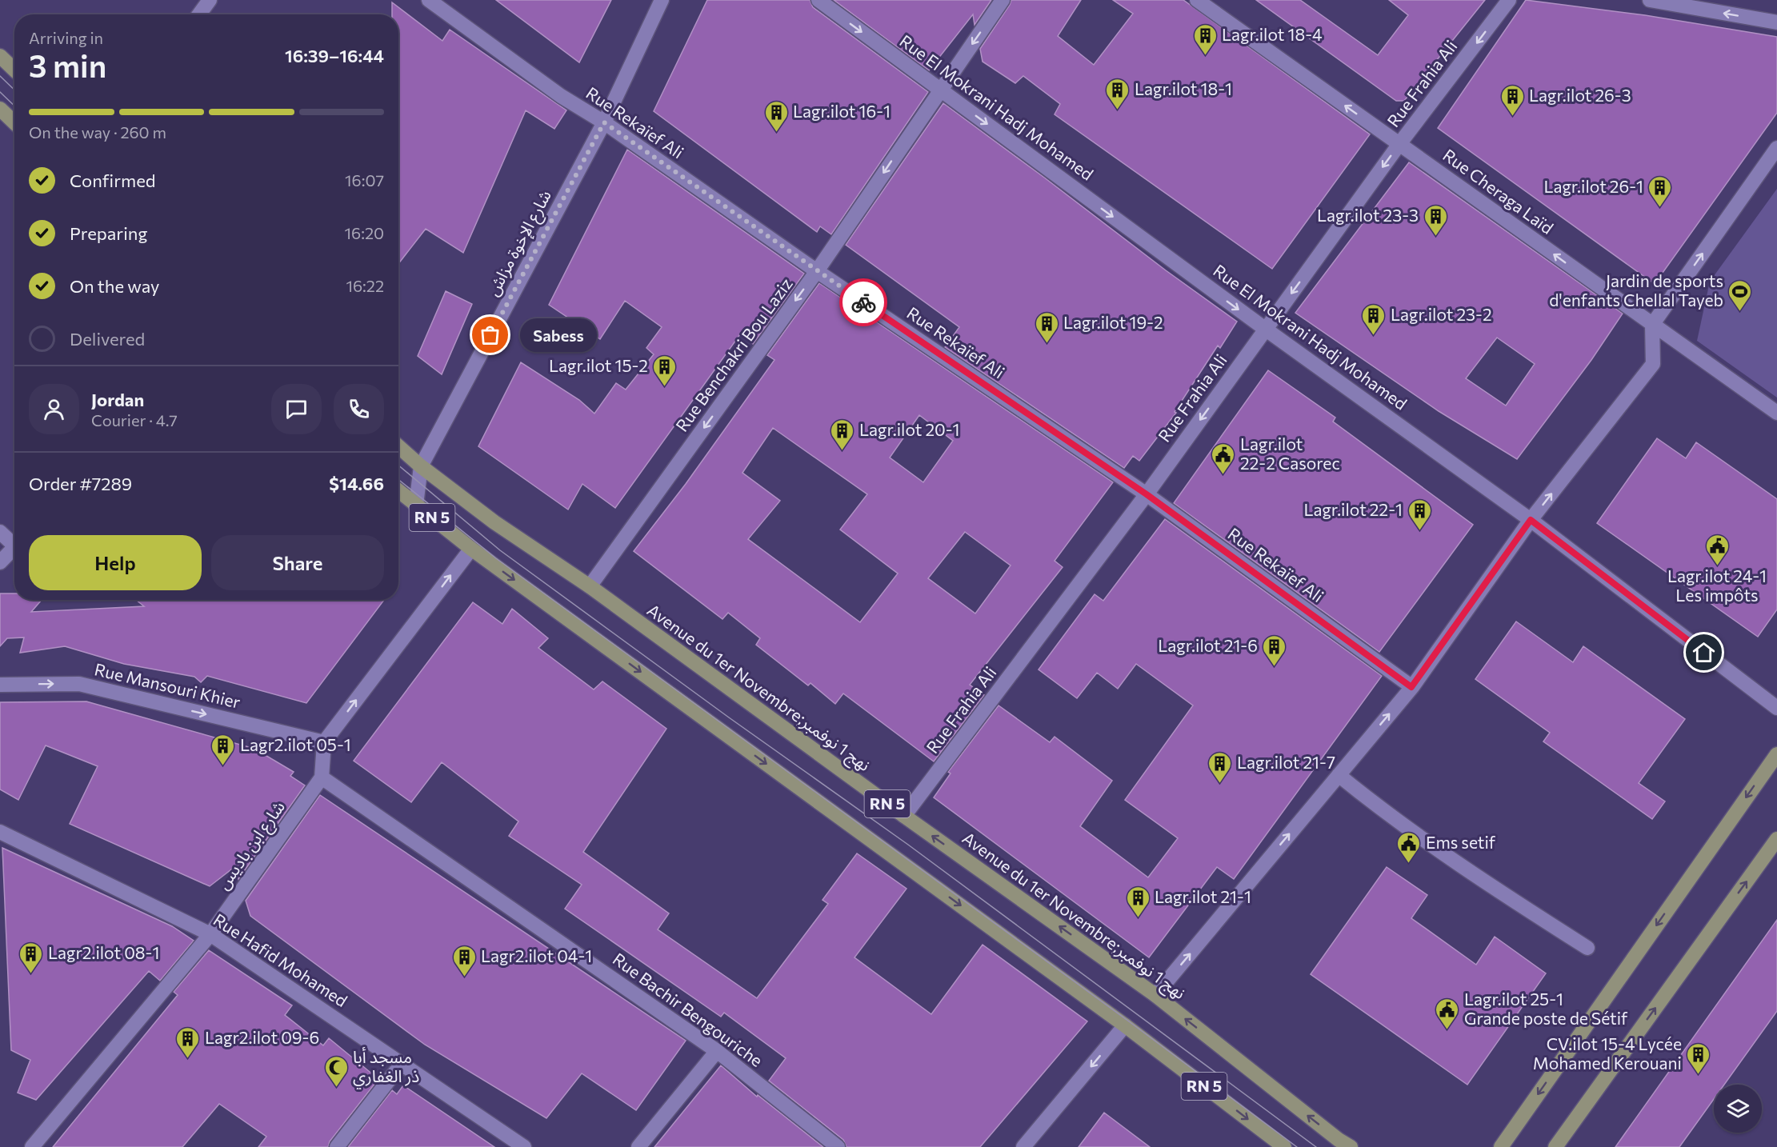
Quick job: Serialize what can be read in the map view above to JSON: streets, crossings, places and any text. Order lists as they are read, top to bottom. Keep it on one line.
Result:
{"streets":{"main road":["RN 5","Avenue du 1er Novembre;نهج 1 نوفمبر"],"street":["Rue Frahia Ali","Rue El Mokrani Hadj Mohamed","Rue Rekaïef Ali","Rue Cheraga Laïd","شارع الإخوة مزاش","Rue Benchakri Bou Laziz","Rue Mansouri Khier","شارع ابن باديس","Rue Hafid Mohamed","Rue Bachir Bengouriche"]},"crossings":[["Rue Frahia Ali","Rue El Mokrani Hadj Mohamed"],["Rue Frahia Ali","Rue Rekaïef Ali"],["Rue Frahia Ali","Rue Cheraga Laïd"],["Rue Frahia Ali","Avenue du 1er Novembre;نهج 1 نوفمبر"],["Rue El Mokrani Hadj Mohamed","Rue Benchakri Bou Laziz"],["Rue Rekaïef Ali","شارع الإخوة مزاش"],["Rue Rekaïef Ali","Rue Benchakri Bou Laziz"],["شارع الإخوة مزاش","RN 5"],["شارع الإخوة مزاش","Avenue du 1er Novembre;نهج 1 نوفمبر"],["Rue Benchakri Bou Laziz","Avenue du 1er Novembre;نهج 1 نوفمبر"],["RN 5","Avenue du 1er Novembre;نهج 1 نوفمبر"],["شارع ابن باديس","Rue Hafid Mohamed"],["شارع ابن باديس","Rue Bachir Bengouriche"]],"one_way":["Rue Frahia Ali","Rue El Mokrani Hadj Mohamed","Rue Cheraga Laïd","Rue Benchakri Bou Laziz","Rue Mansouri Khier"],"places":{"building":["Lagr.ilot 18-4","Lagr.ilot 18-1","Lagr.ilot 26-3","Lagr.ilot 16-1","Lagr.ilot 26-1","Lagr.ilot 23-3","Lagr.ilot 23-2","Lagr.ilot 19-2","Lagr.ilot 15-2","Lagr.ilot 20-1","Lagr.ilot 22-1","Lagr.ilot 21-6","Lagr2.ilot 05-1","Lagr.ilot 21-7","Lagr.ilot 21-1","Lagr2.ilot 08-1","Lagr2.ilot 04-1","Lagr2.ilot 09-6","CV.ilot 15-4 Lycée Mohamed Kerouani"],"sports":["Jardin de sports d'enfants Chellal Tayeb"],"other":["Sabess"],"public building":["Lagr.ilot 22-2 Casorec","Lagr.ilot 24-1 Les impôts","Ems setif","Lagr.ilot 25-1 Grande poste de Sétif"],"mosque":["مسجد أبا ذر الغفاري"]},"page":{"heading":["3 min","Arriving in","16:39–16:44"],"panel":["Jordan","Courier · 4.7","Order #7289","$14.66"],"bar":"On the way · 260 m","list":[["Confirmed","16:07"],["Preparing","16:20"],["On the way","16:22"],"Delivered"],"bubble":"Sabess","buttons":["Help","Share"]}}
